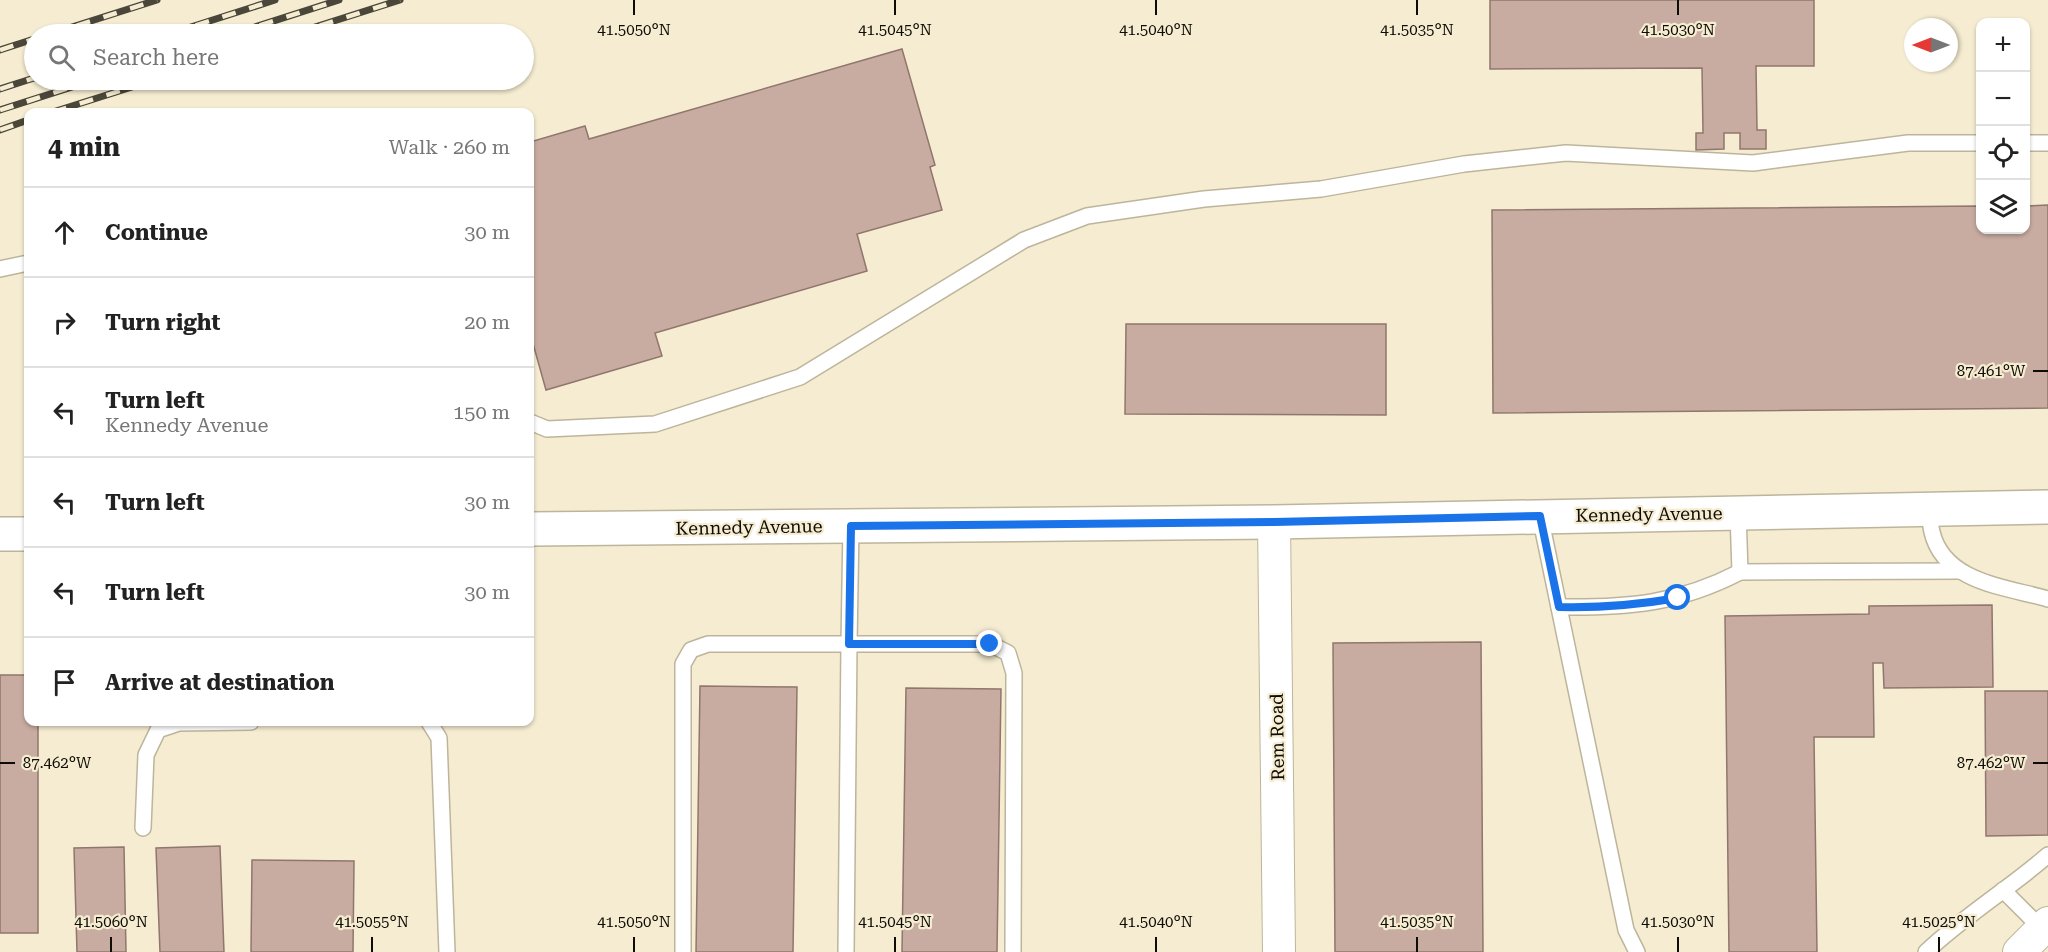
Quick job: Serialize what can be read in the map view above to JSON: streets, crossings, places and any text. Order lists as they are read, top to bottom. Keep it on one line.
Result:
{"streets":{"street":["Kennedy Avenue","Rem Road"]},"crossings":[["Kennedy Avenue","Rem Road"]],"north":"left","page":{"map_buttons":["+","−"],"search":"Search here","heading":["4 min","Walk · 260 m"],"list":[["Continue","30 m"],["Turn right","20 m"],["Turn left","Kennedy Avenue","150 m"],["Turn left","30 m"],["Turn left","30 m"],"Arrive at destination"]},"coordinates":["41.5050°N","41.5045°N","41.5040°N","41.5035°N","41.5030°N","87.461°W","87.462°W","41.5060°N","41.5055°N","41.5025°N"]}
